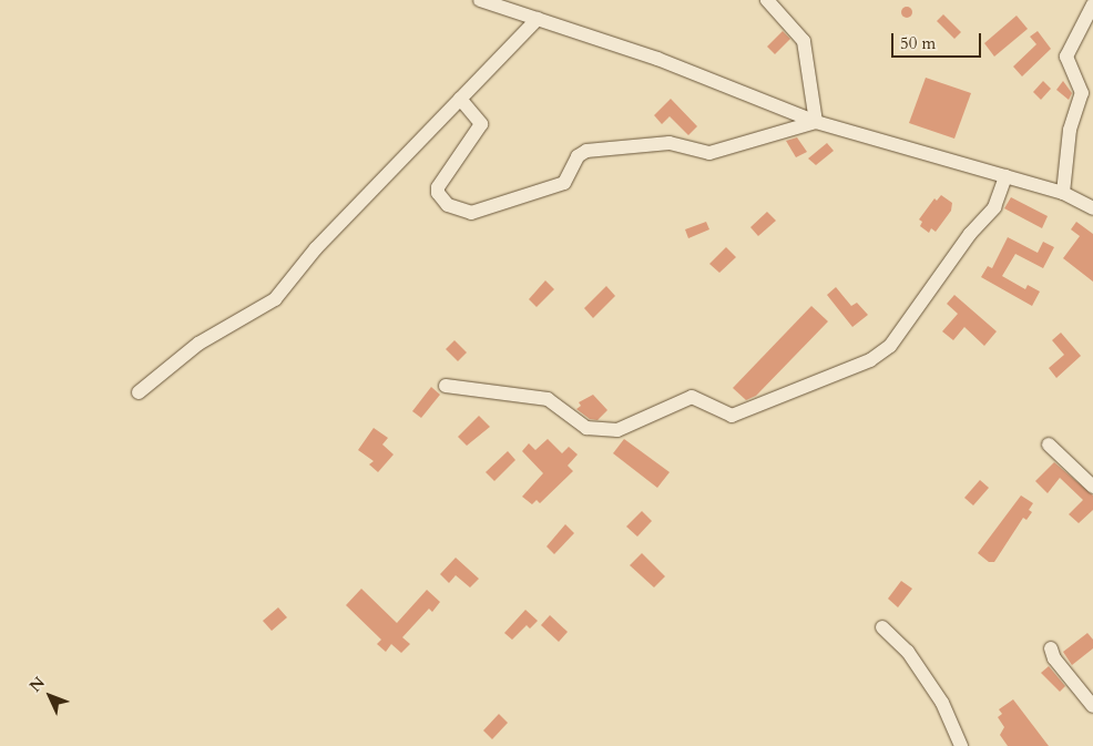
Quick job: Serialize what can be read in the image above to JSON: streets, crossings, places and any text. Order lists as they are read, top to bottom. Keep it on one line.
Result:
{"scale_bar":"50 m","north":"top left"}
